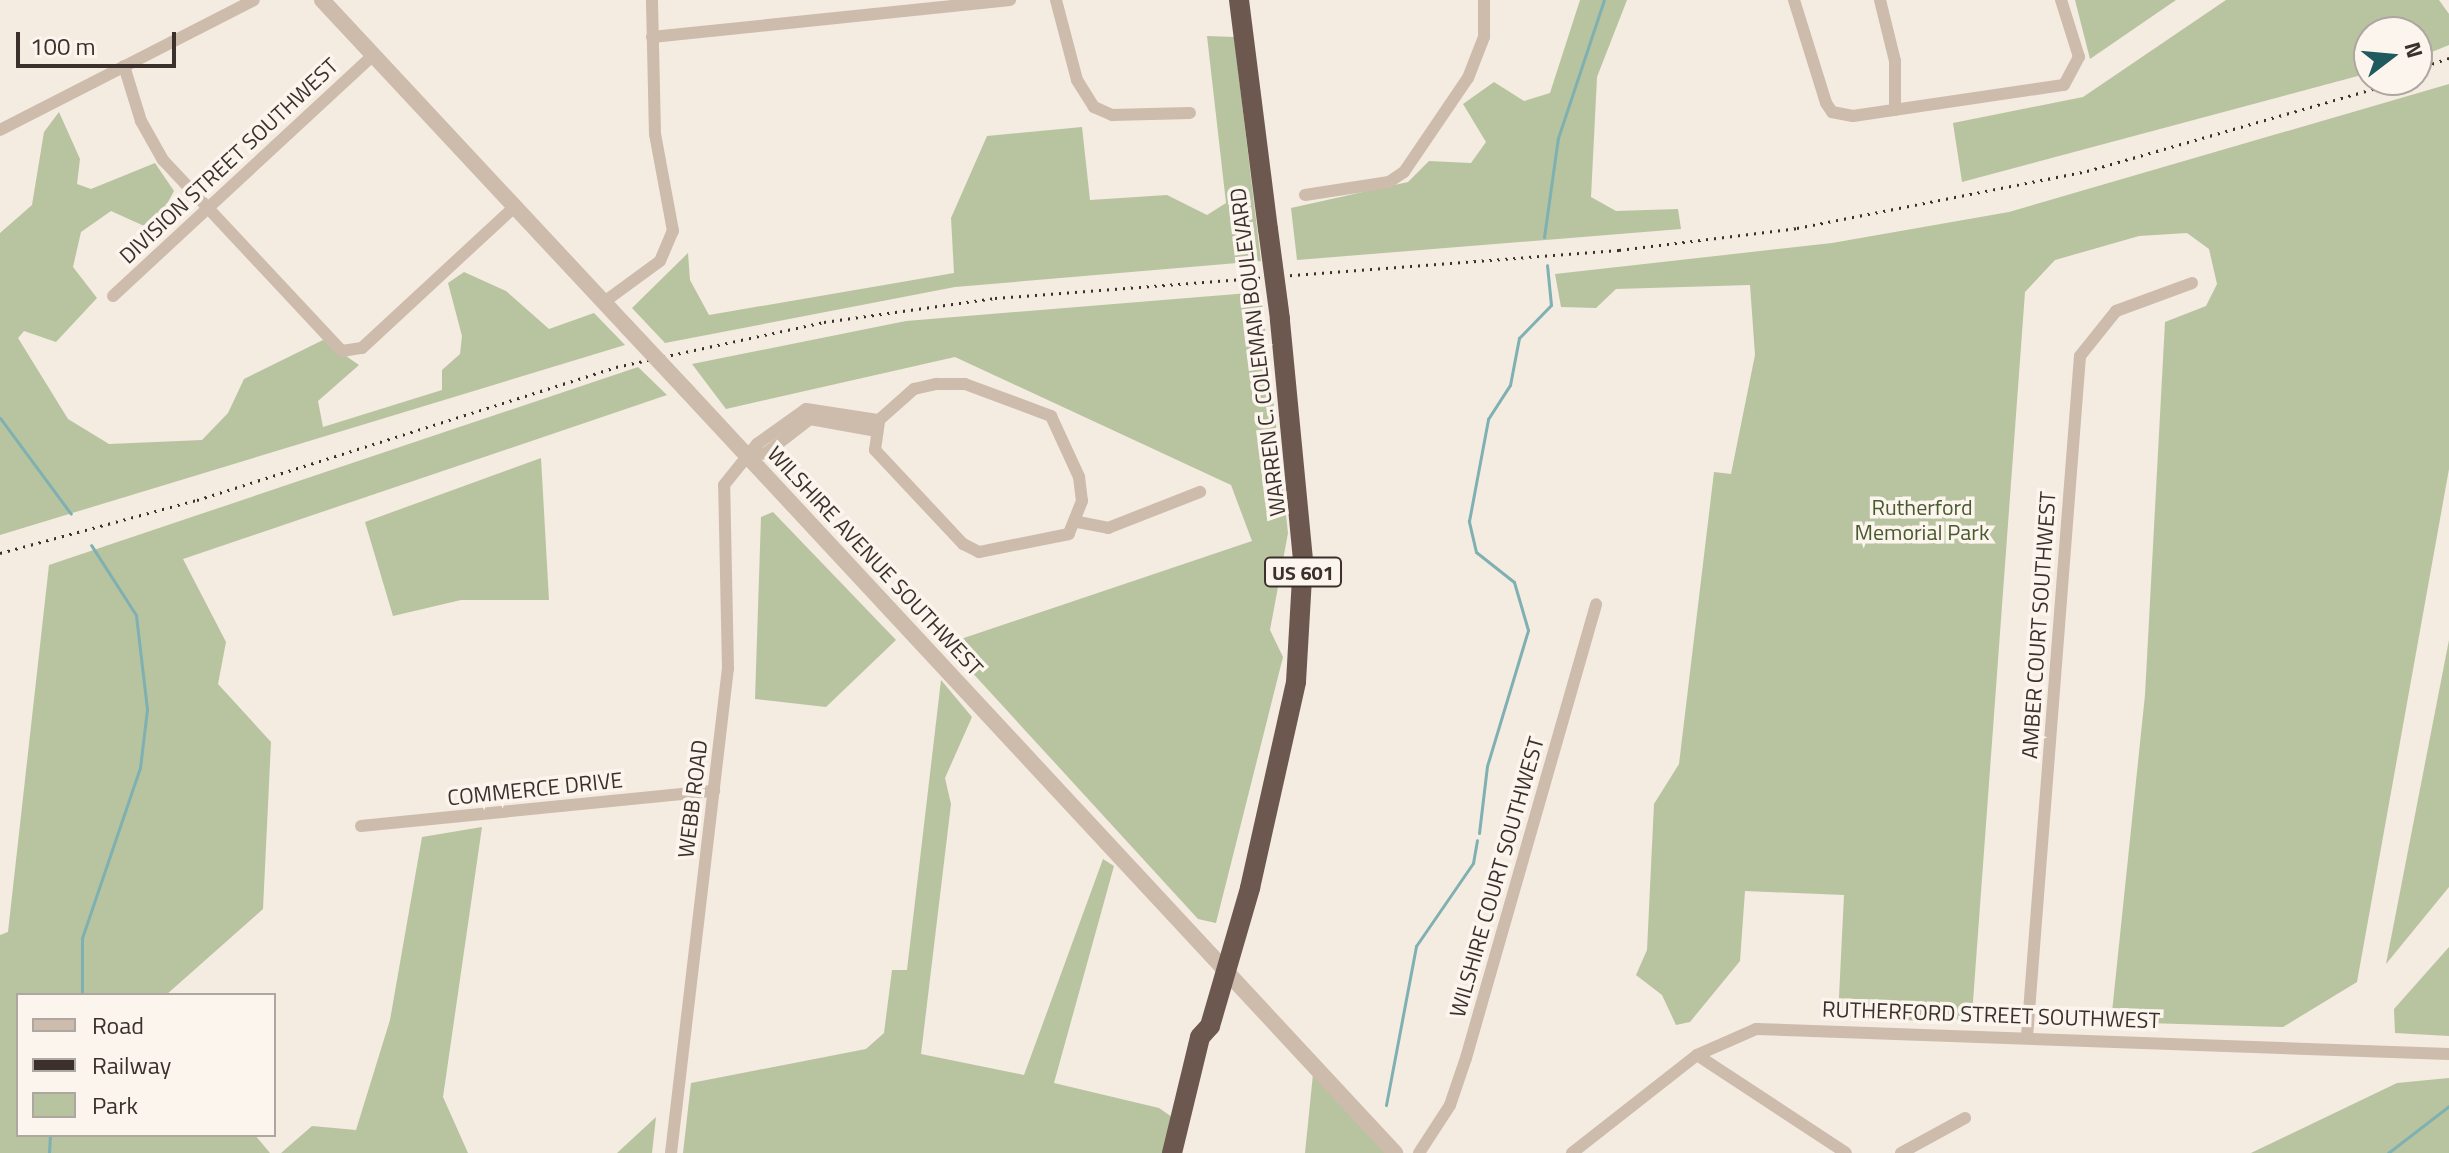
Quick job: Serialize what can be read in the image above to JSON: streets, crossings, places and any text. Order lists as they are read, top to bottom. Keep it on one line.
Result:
{"streets":{"highway":["WARREN C. COLEMAN BOULEVARD","US 601"],"street":["DIVISION STREET SOUTHWEST","WILSHIRE AVENUE SOUTHWEST","AMBER COURT SOUTHWEST","COMMERCE DRIVE","WEBB ROAD","WILSHIRE COURT SOUTHWEST","RUTHERFORD STREET SOUTHWEST"]},"crossings":[["DIVISION STREET SOUTHWEST","WILSHIRE AVENUE SOUTHWEST"],["WARREN C. COLEMAN BOULEVARD","WILSHIRE AVENUE SOUTHWEST"],["WILSHIRE AVENUE SOUTHWEST","WEBB ROAD"],["AMBER COURT SOUTHWEST","RUTHERFORD STREET SOUTHWEST"],["COMMERCE DRIVE","WEBB ROAD"]],"parks":["Rutherford Memorial Park"],"legend":["Road","Railway","Park"],"scale_bar":"100 m","north":"right"}
